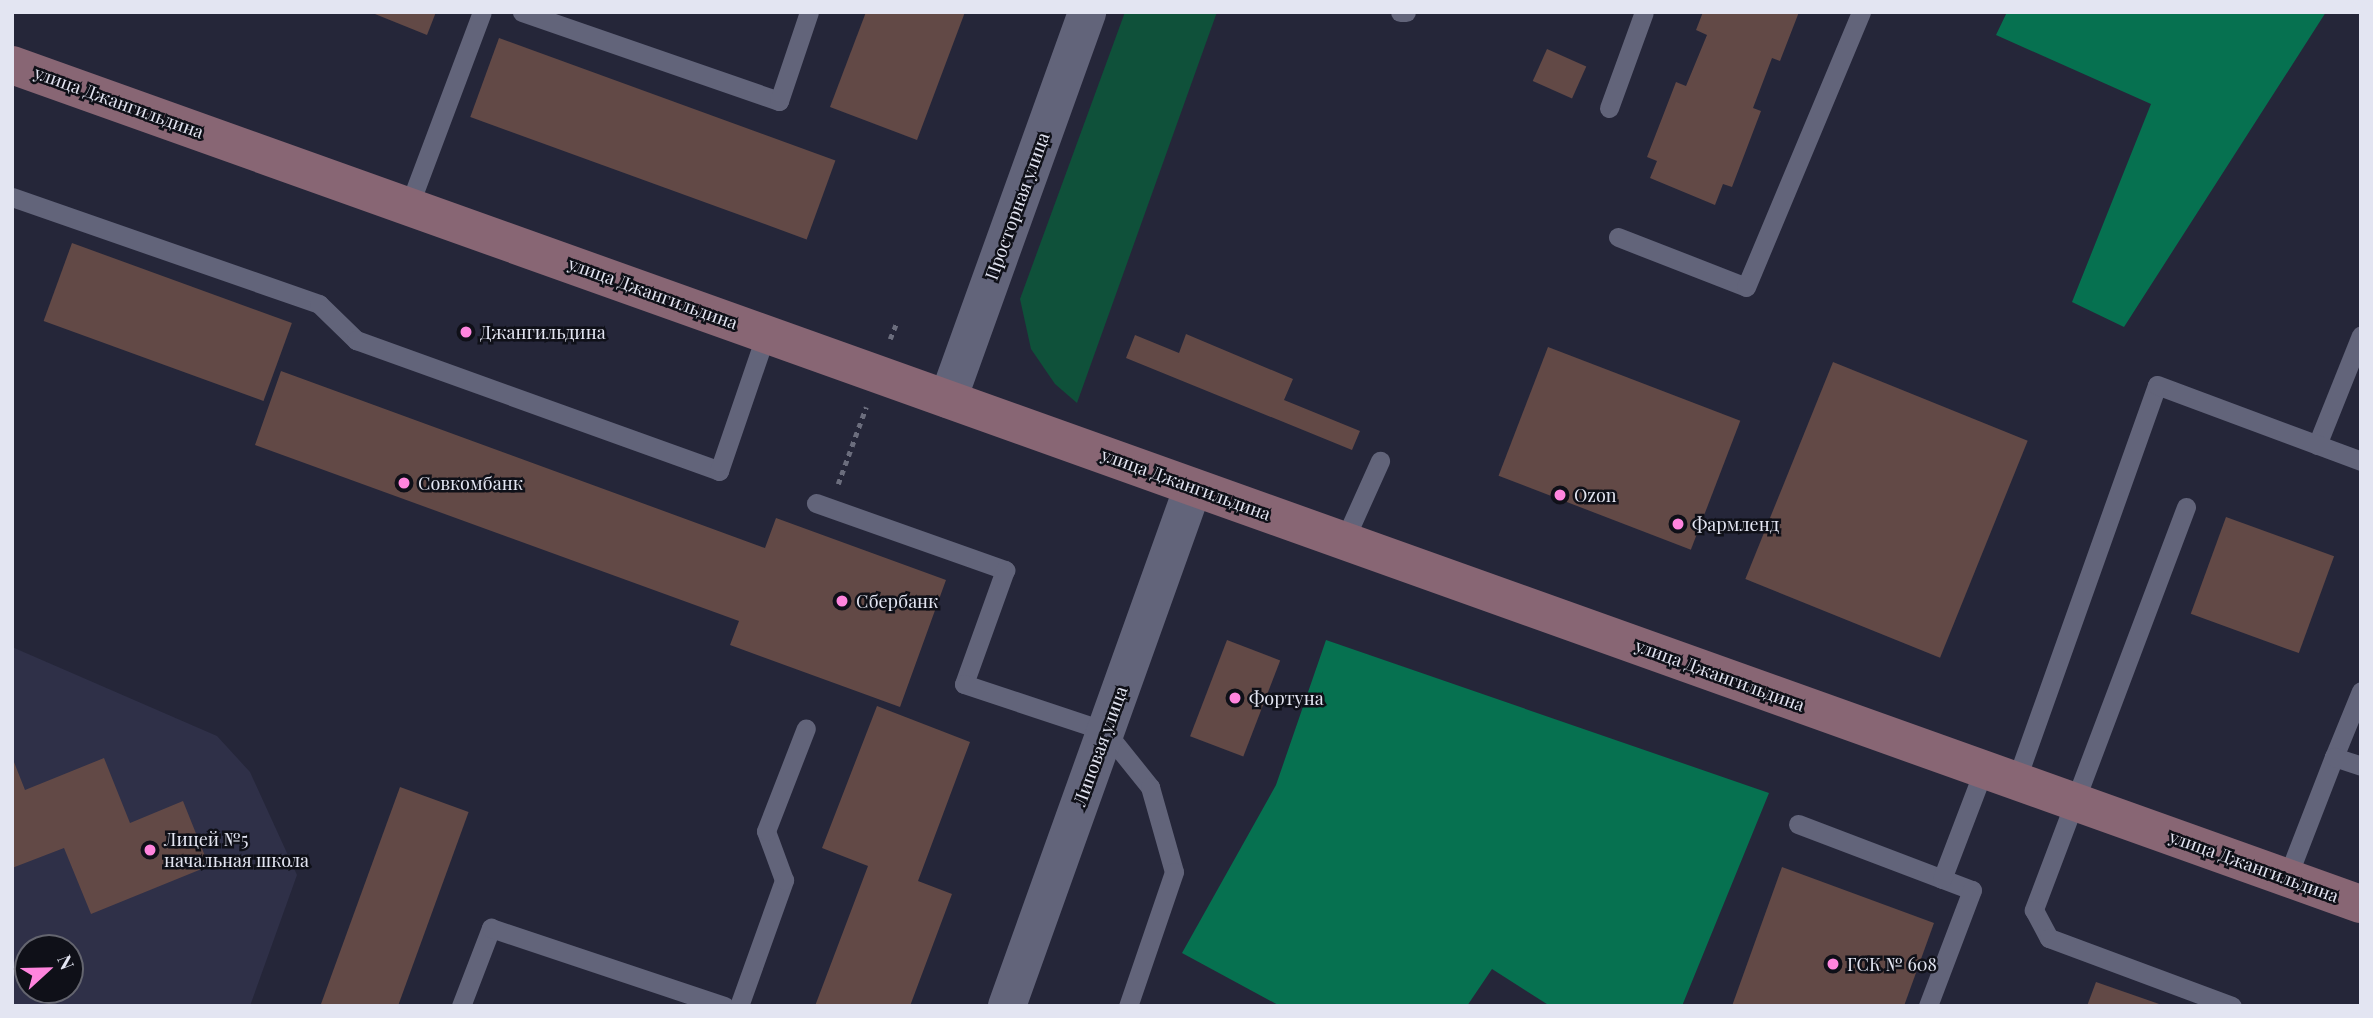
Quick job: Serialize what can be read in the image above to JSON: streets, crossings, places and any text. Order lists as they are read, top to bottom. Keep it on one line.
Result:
{"streets":{"main road":["улица Джангильдина"],"street":["Просторная улица","Липовая улица"]},"crossings":[["улица Джангильдина","Просторная улица"],["улица Джангильдина","Липовая улица"]],"places":["Джангильдина","Совкомбанк","Ozon","Фармленд","Сбербанк","Фортуна","Лицей №5 начальная школа","ГСК № 608"],"north":"right"}
